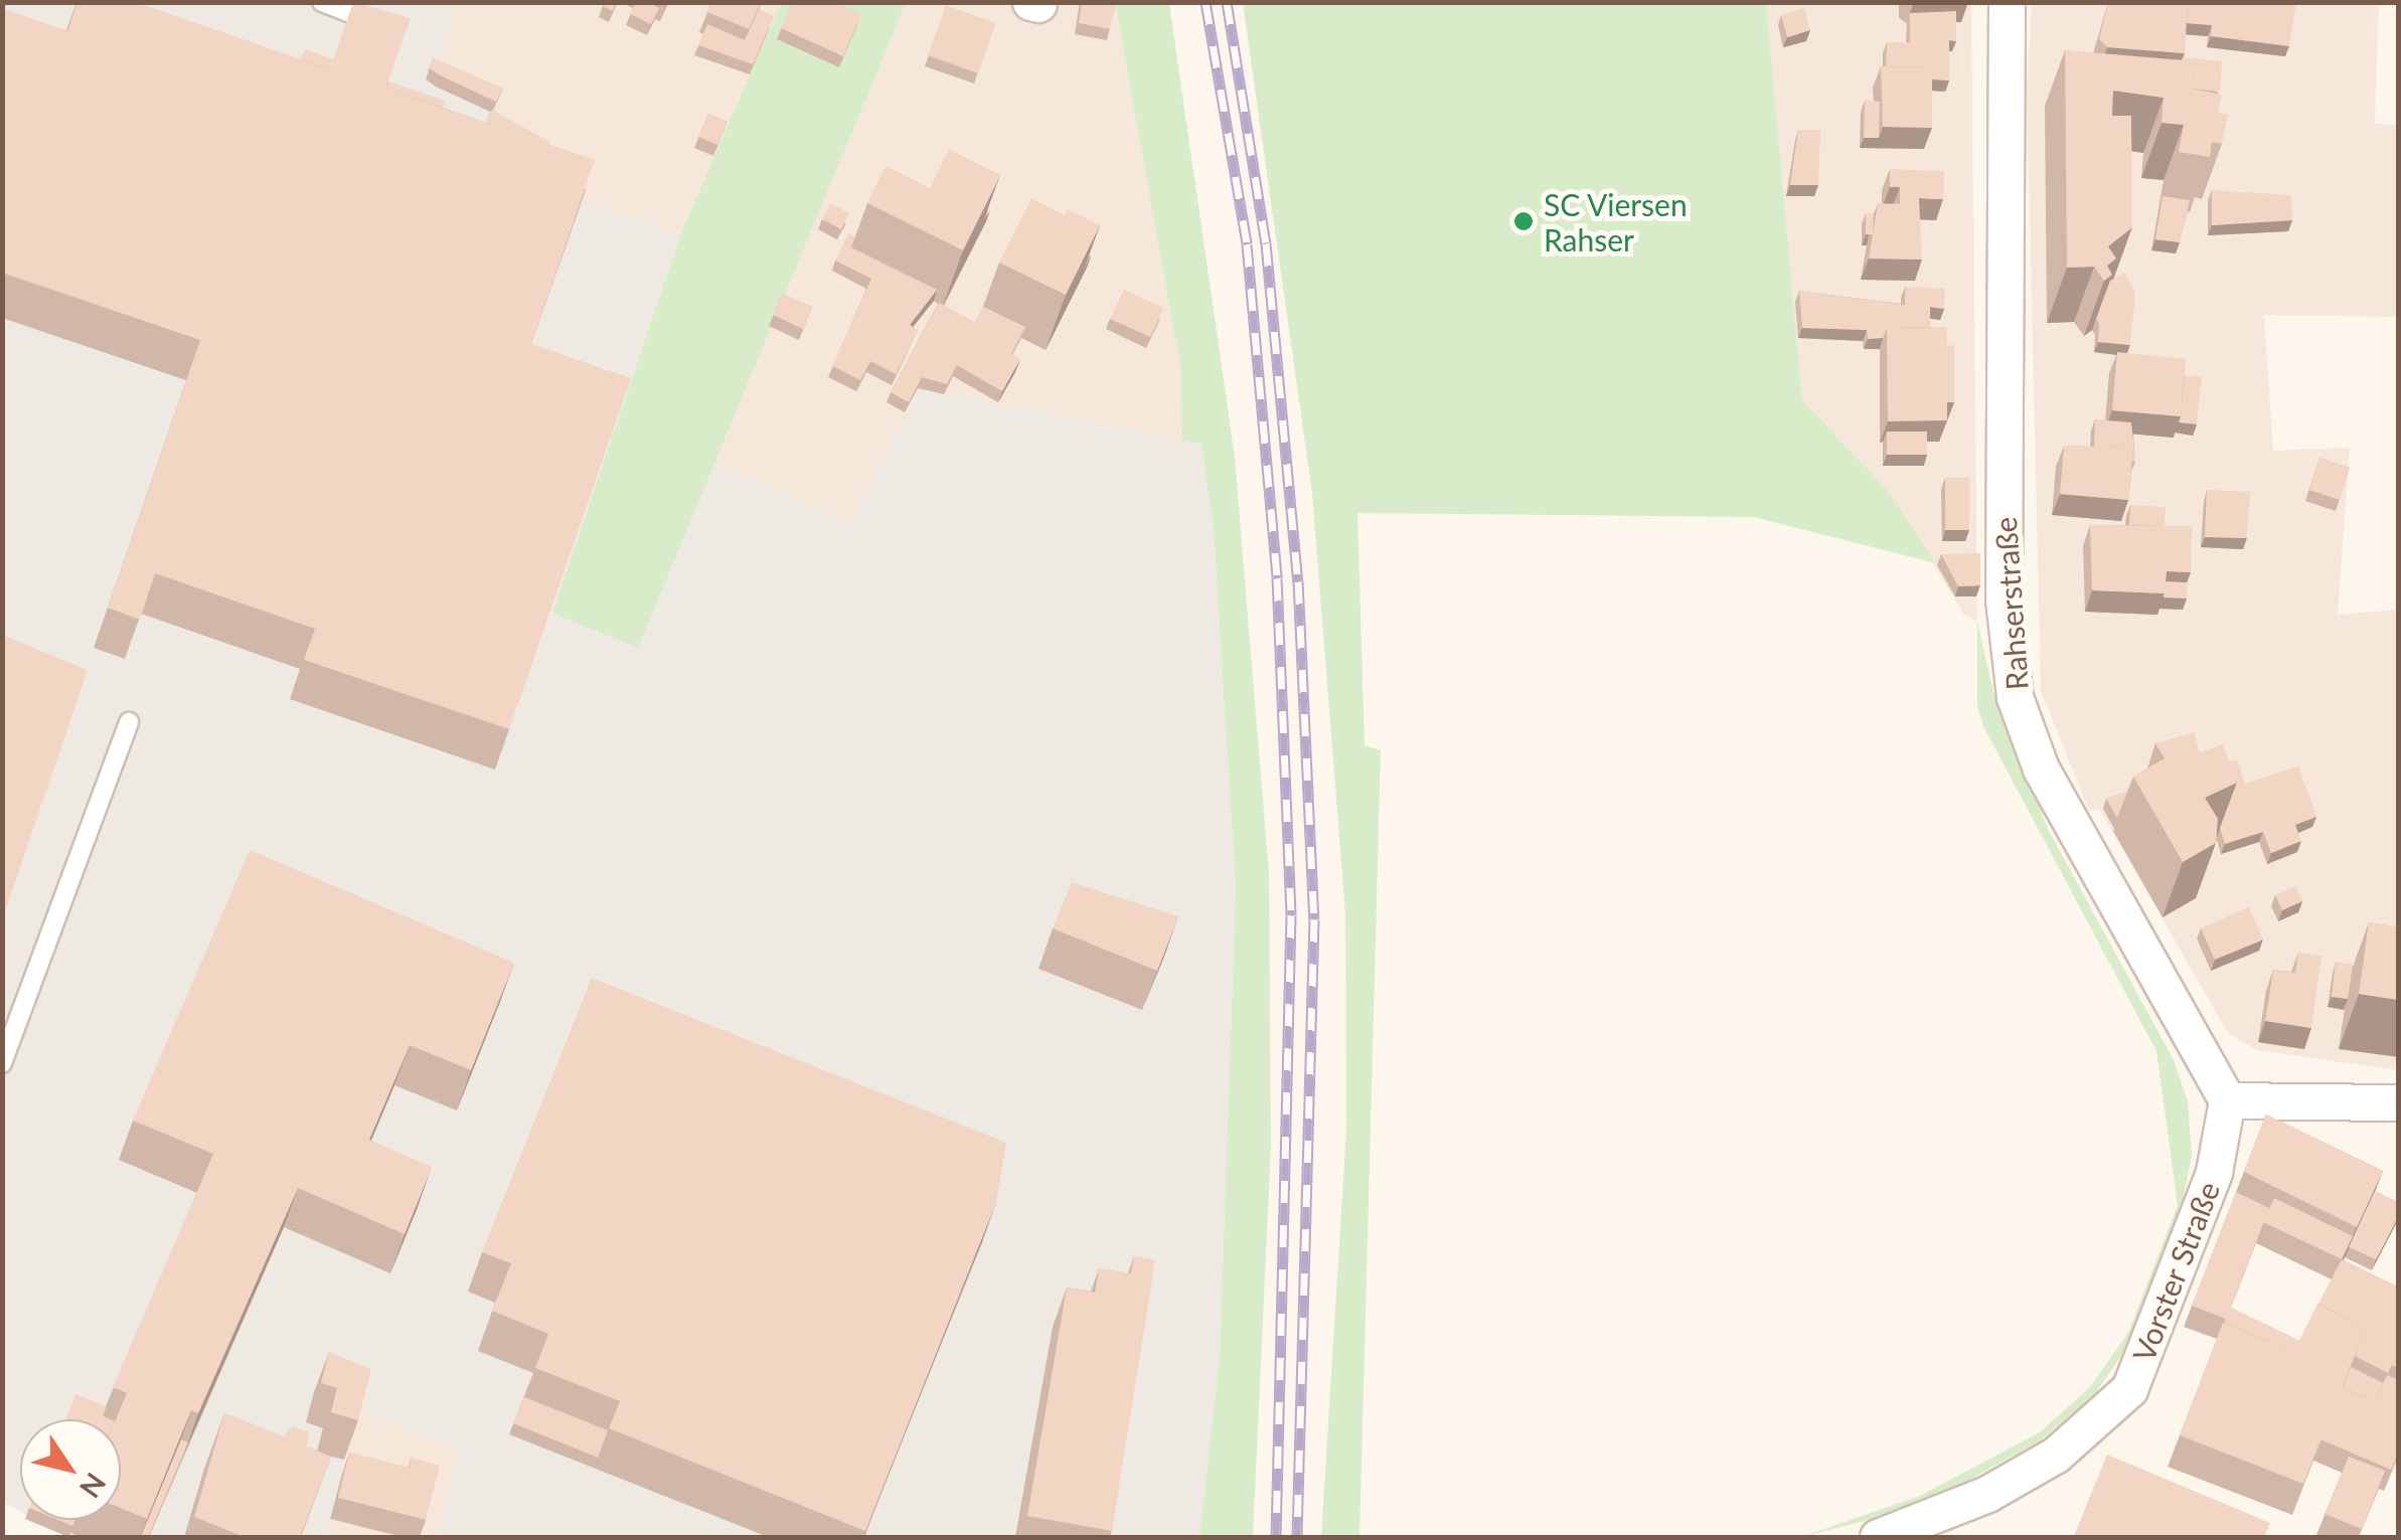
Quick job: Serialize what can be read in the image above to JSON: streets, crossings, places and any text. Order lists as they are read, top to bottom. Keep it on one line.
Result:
{"streets":{"street":["Rahserstraße","Vorster Straße"]},"crossings":[["Rahserstraße","Vorster Straße"]],"places":["SC Viersen Rahser"],"north":"bottom right"}
